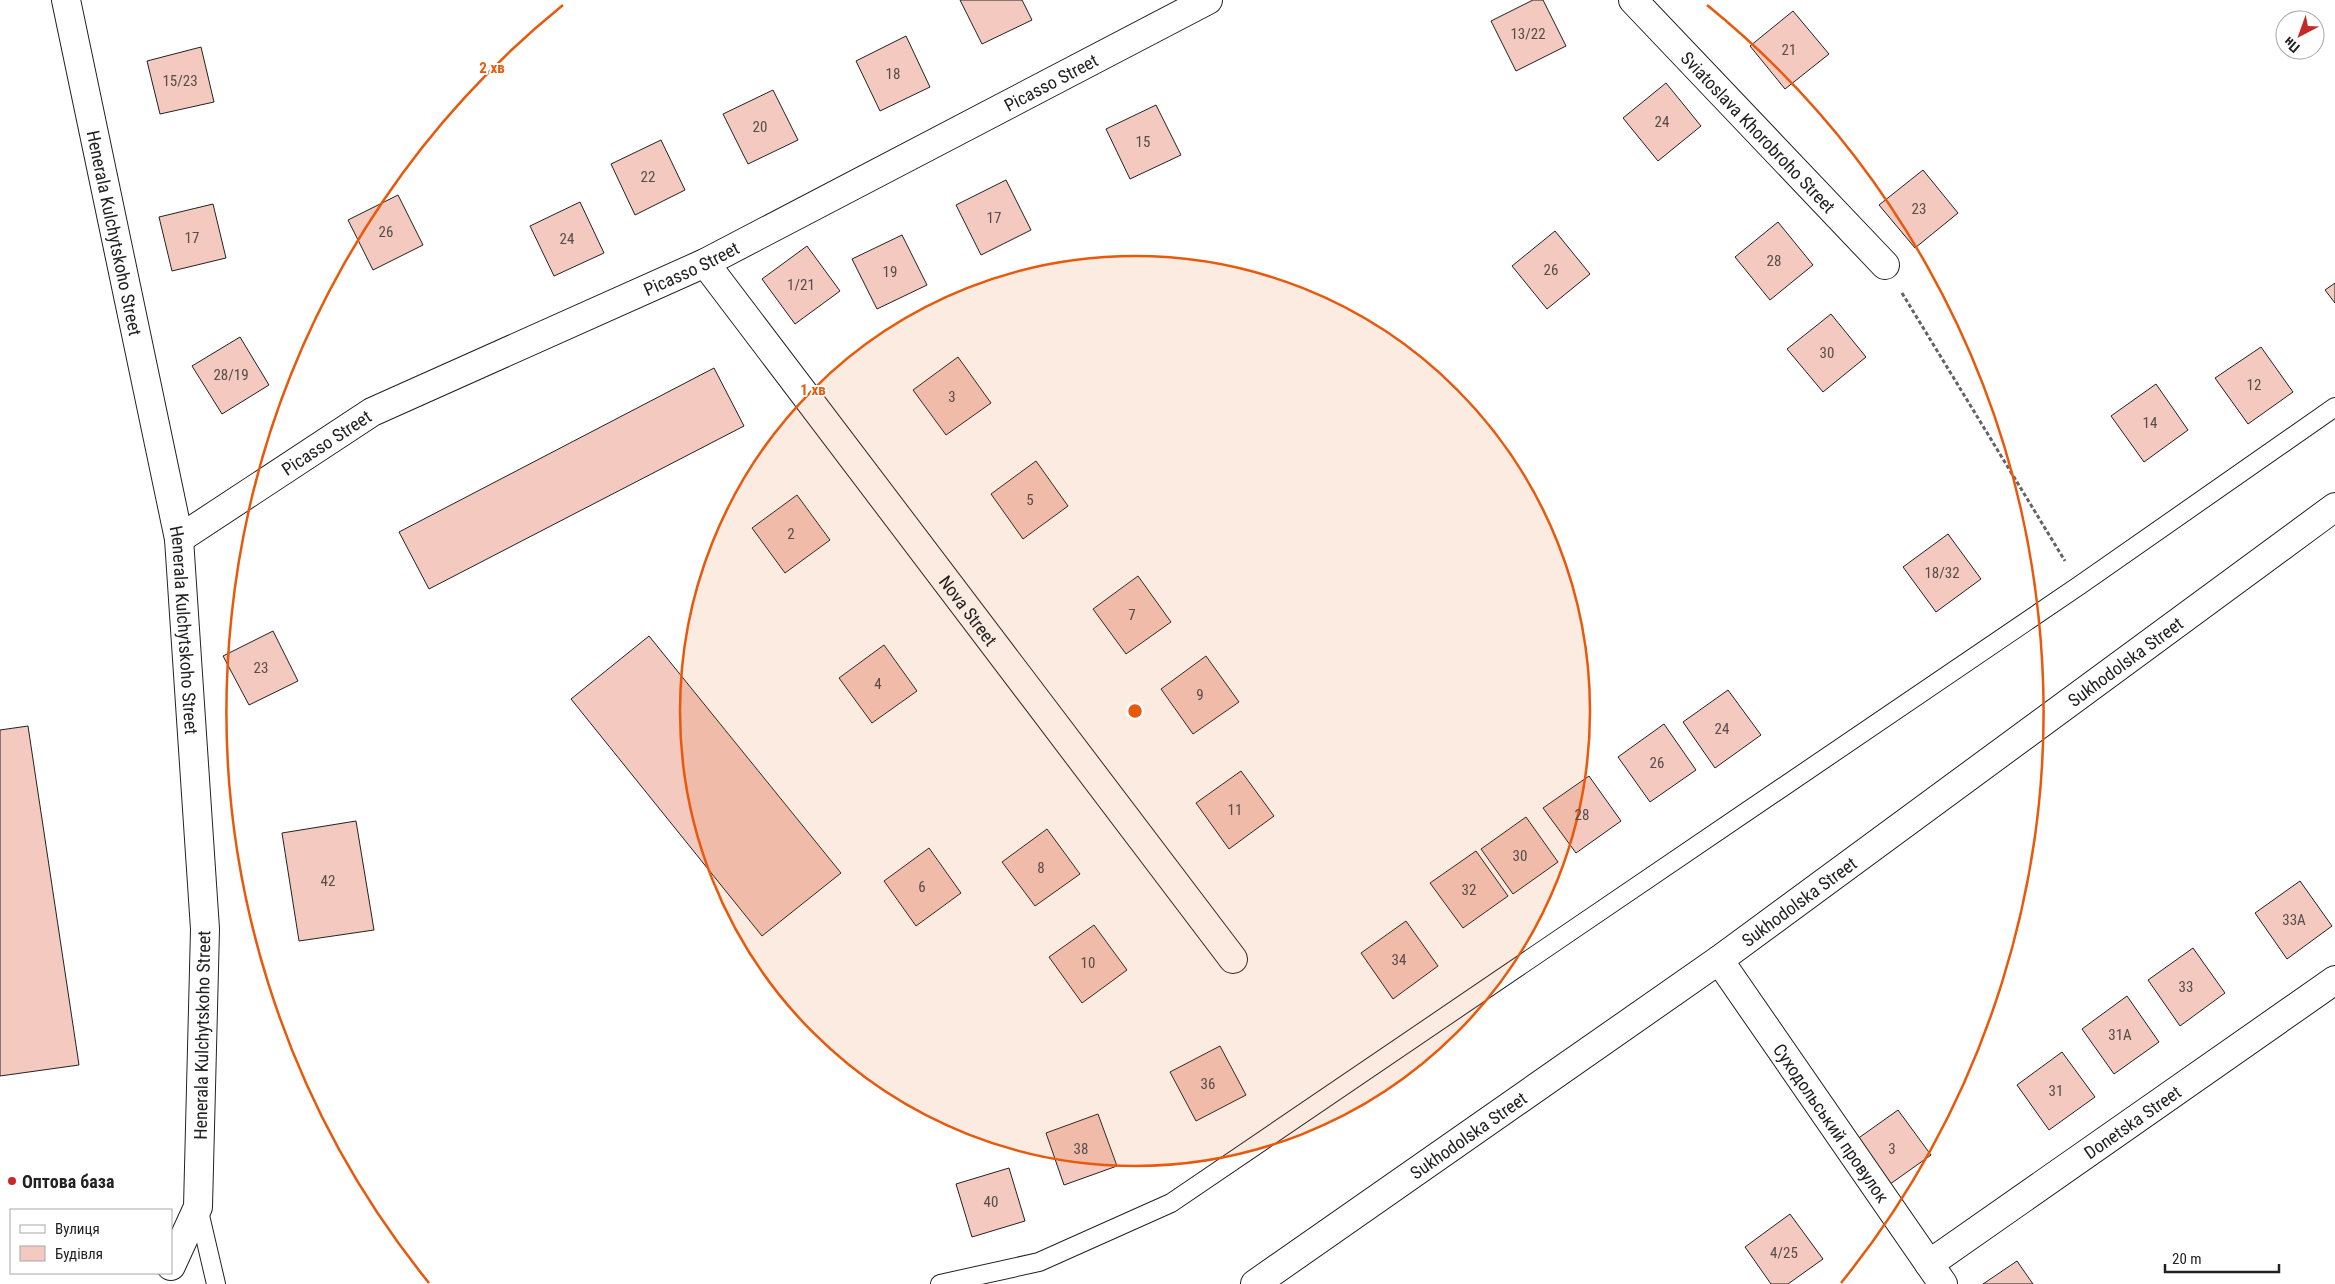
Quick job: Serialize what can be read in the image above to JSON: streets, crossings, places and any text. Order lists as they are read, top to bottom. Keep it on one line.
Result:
{"streets":{"street":["Picasso Street","Sviatoslava Khorobroho Street","Henerala Kulchytskoho Street","Nova Street","Sukhodolska Street","Суходольський провулок","Donetska Street"]},"crossings":[["Picasso Street","Henerala Kulchytskoho Street"],["Picasso Street","Nova Street"],["Sukhodolska Street","Суходольський провулок"],["Суходольський провулок","Donetska Street"]],"places":["Оптова база"],"house_numbers":["13/22","21","18","15/23","24","20","15","22","23","17","26","17","24","28","26","19","1/21","30","28/19","12","3","14","5","2","18/32","7","23","4","9","24","26","11","28","30","8","42","6","32","33А","34","10","33","31А","36","31","38","3","40","4/25"],"legend":["Вулиця","Будівля"],"scale_bar":"20 m","north":"bottom left","rings":["2 хв","1 хв"]}
